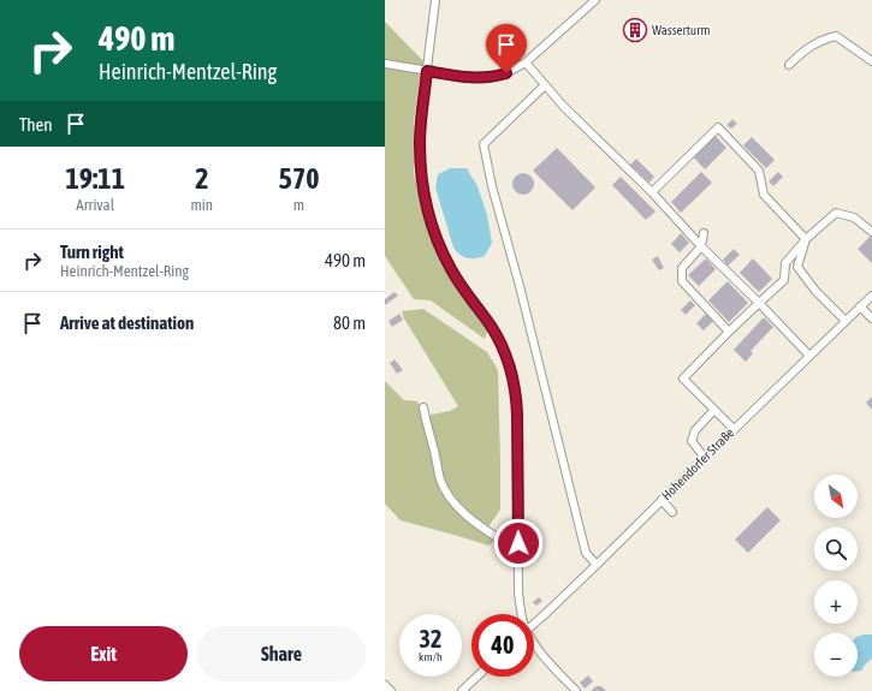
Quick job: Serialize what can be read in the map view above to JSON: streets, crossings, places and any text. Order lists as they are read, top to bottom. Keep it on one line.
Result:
{"streets":{"street":["Hohendorfer Straße"]},"places":{"building":["Wasserturm"]},"north":"bottom right","page":{"turn":["490 m","Heinrich-Mentzel-Ring"],"then":"Then","eta":["19:11","Arrival","2","min","570","m"],"list":[{"name":"Turn right","note":"Heinrich-Mentzel-Ring","value":"490 m"},{"name":"Arrive at destination","value":"80 m"}],"map_buttons":["+","−"],"speed":"32 km/h","limit":"40","buttons":["Exit","Share"]}}
